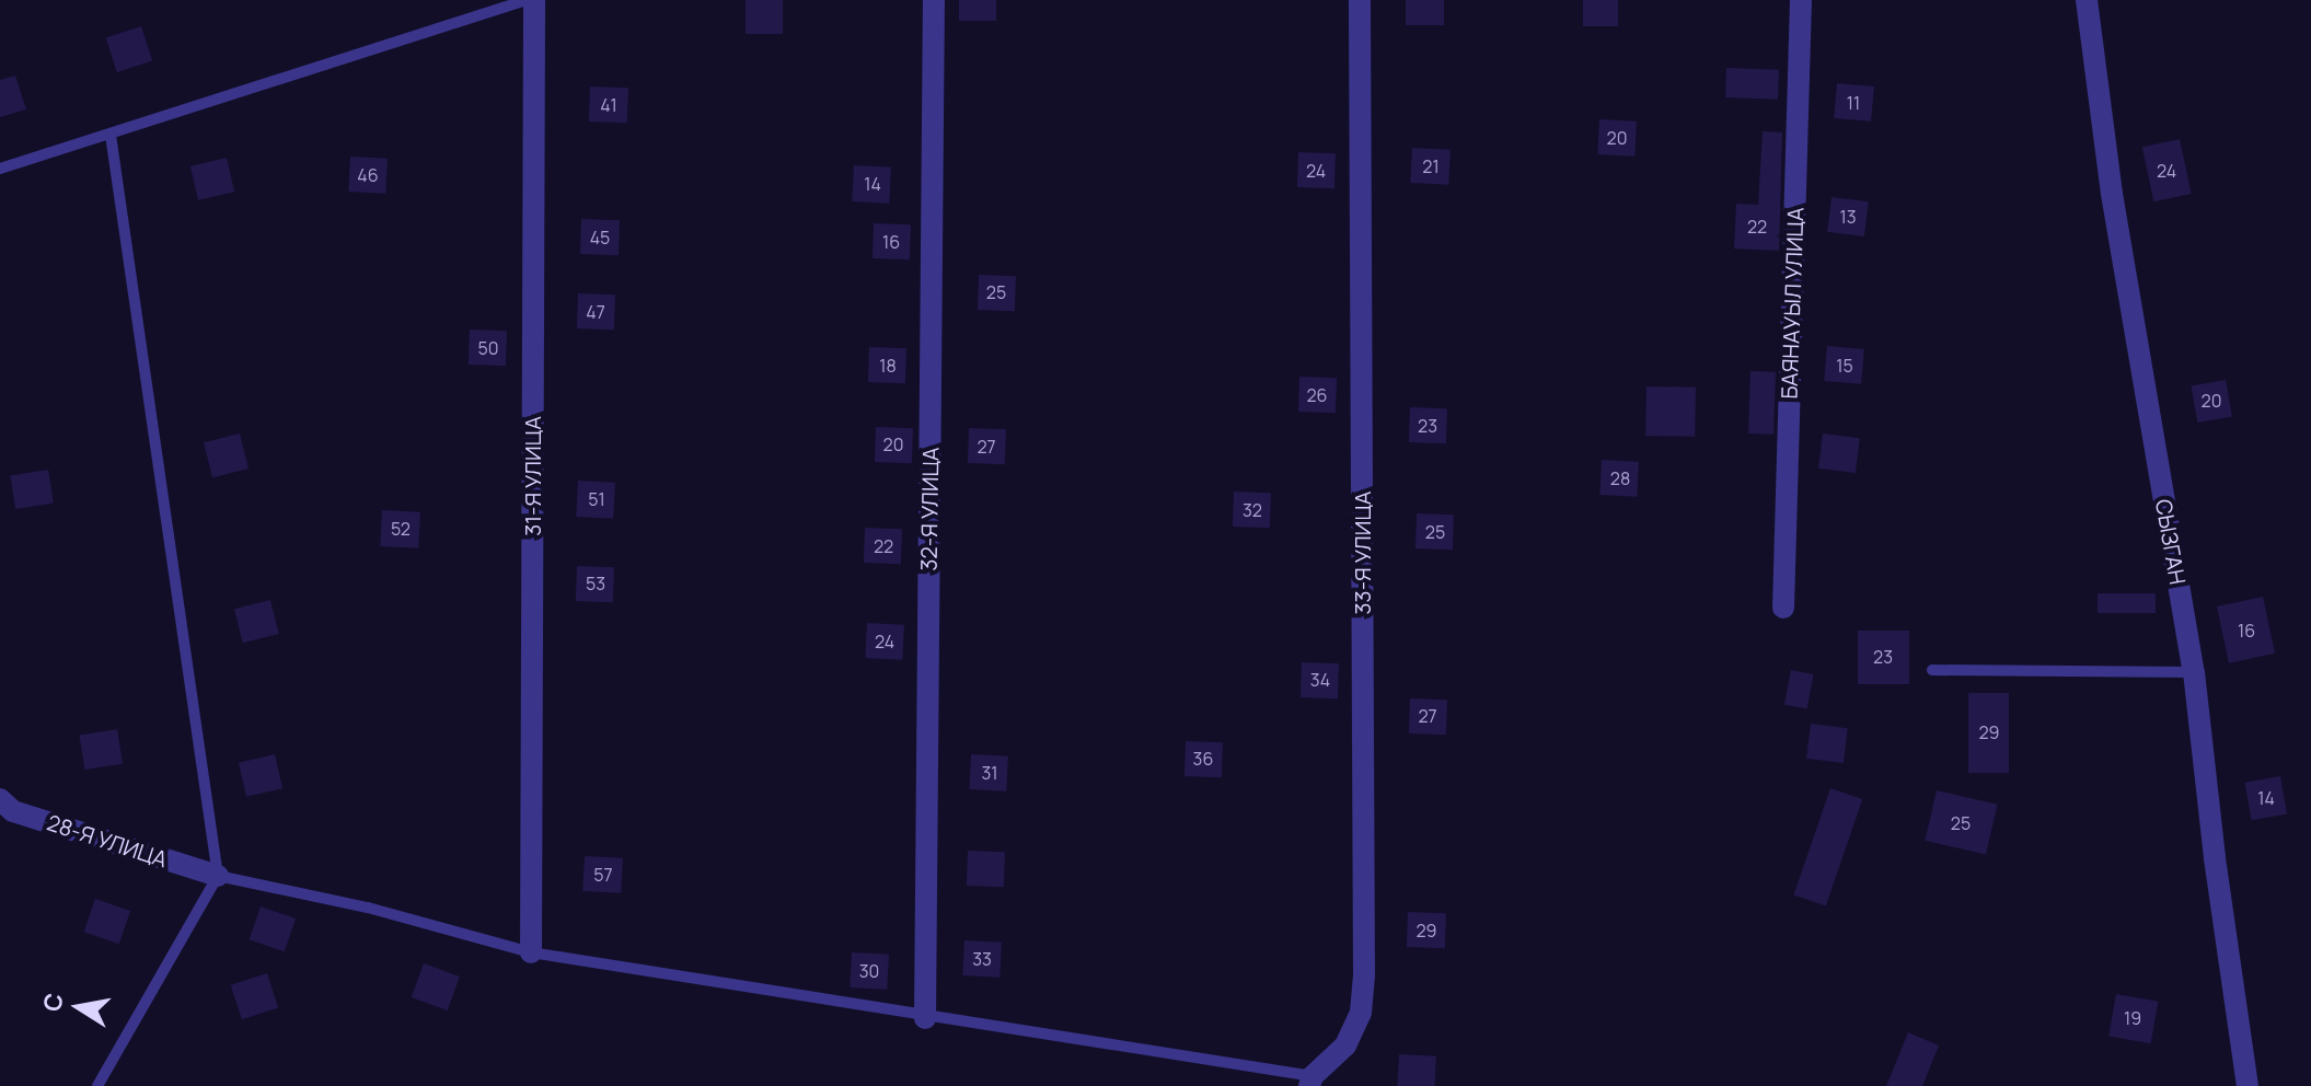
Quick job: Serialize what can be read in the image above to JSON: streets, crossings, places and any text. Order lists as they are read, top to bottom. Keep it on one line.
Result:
{"streets":{"street":["БАЯНАУЫЛ УЛИЦА","31-Я УЛИЦА","32-Я УЛИЦА","СЫЗГАН","33-Я УЛИЦА","28-Я УЛИЦА"]},"house_numbers":["11","41","20","21","24","24","46","14","13","22","45","16","25","47","50","18","15","26","20","23","20","27","28","51","32","52","25","22","53","16","24","23","34","27","29","36","31","14","25","57","29","33","30","19"],"north":"left"}
